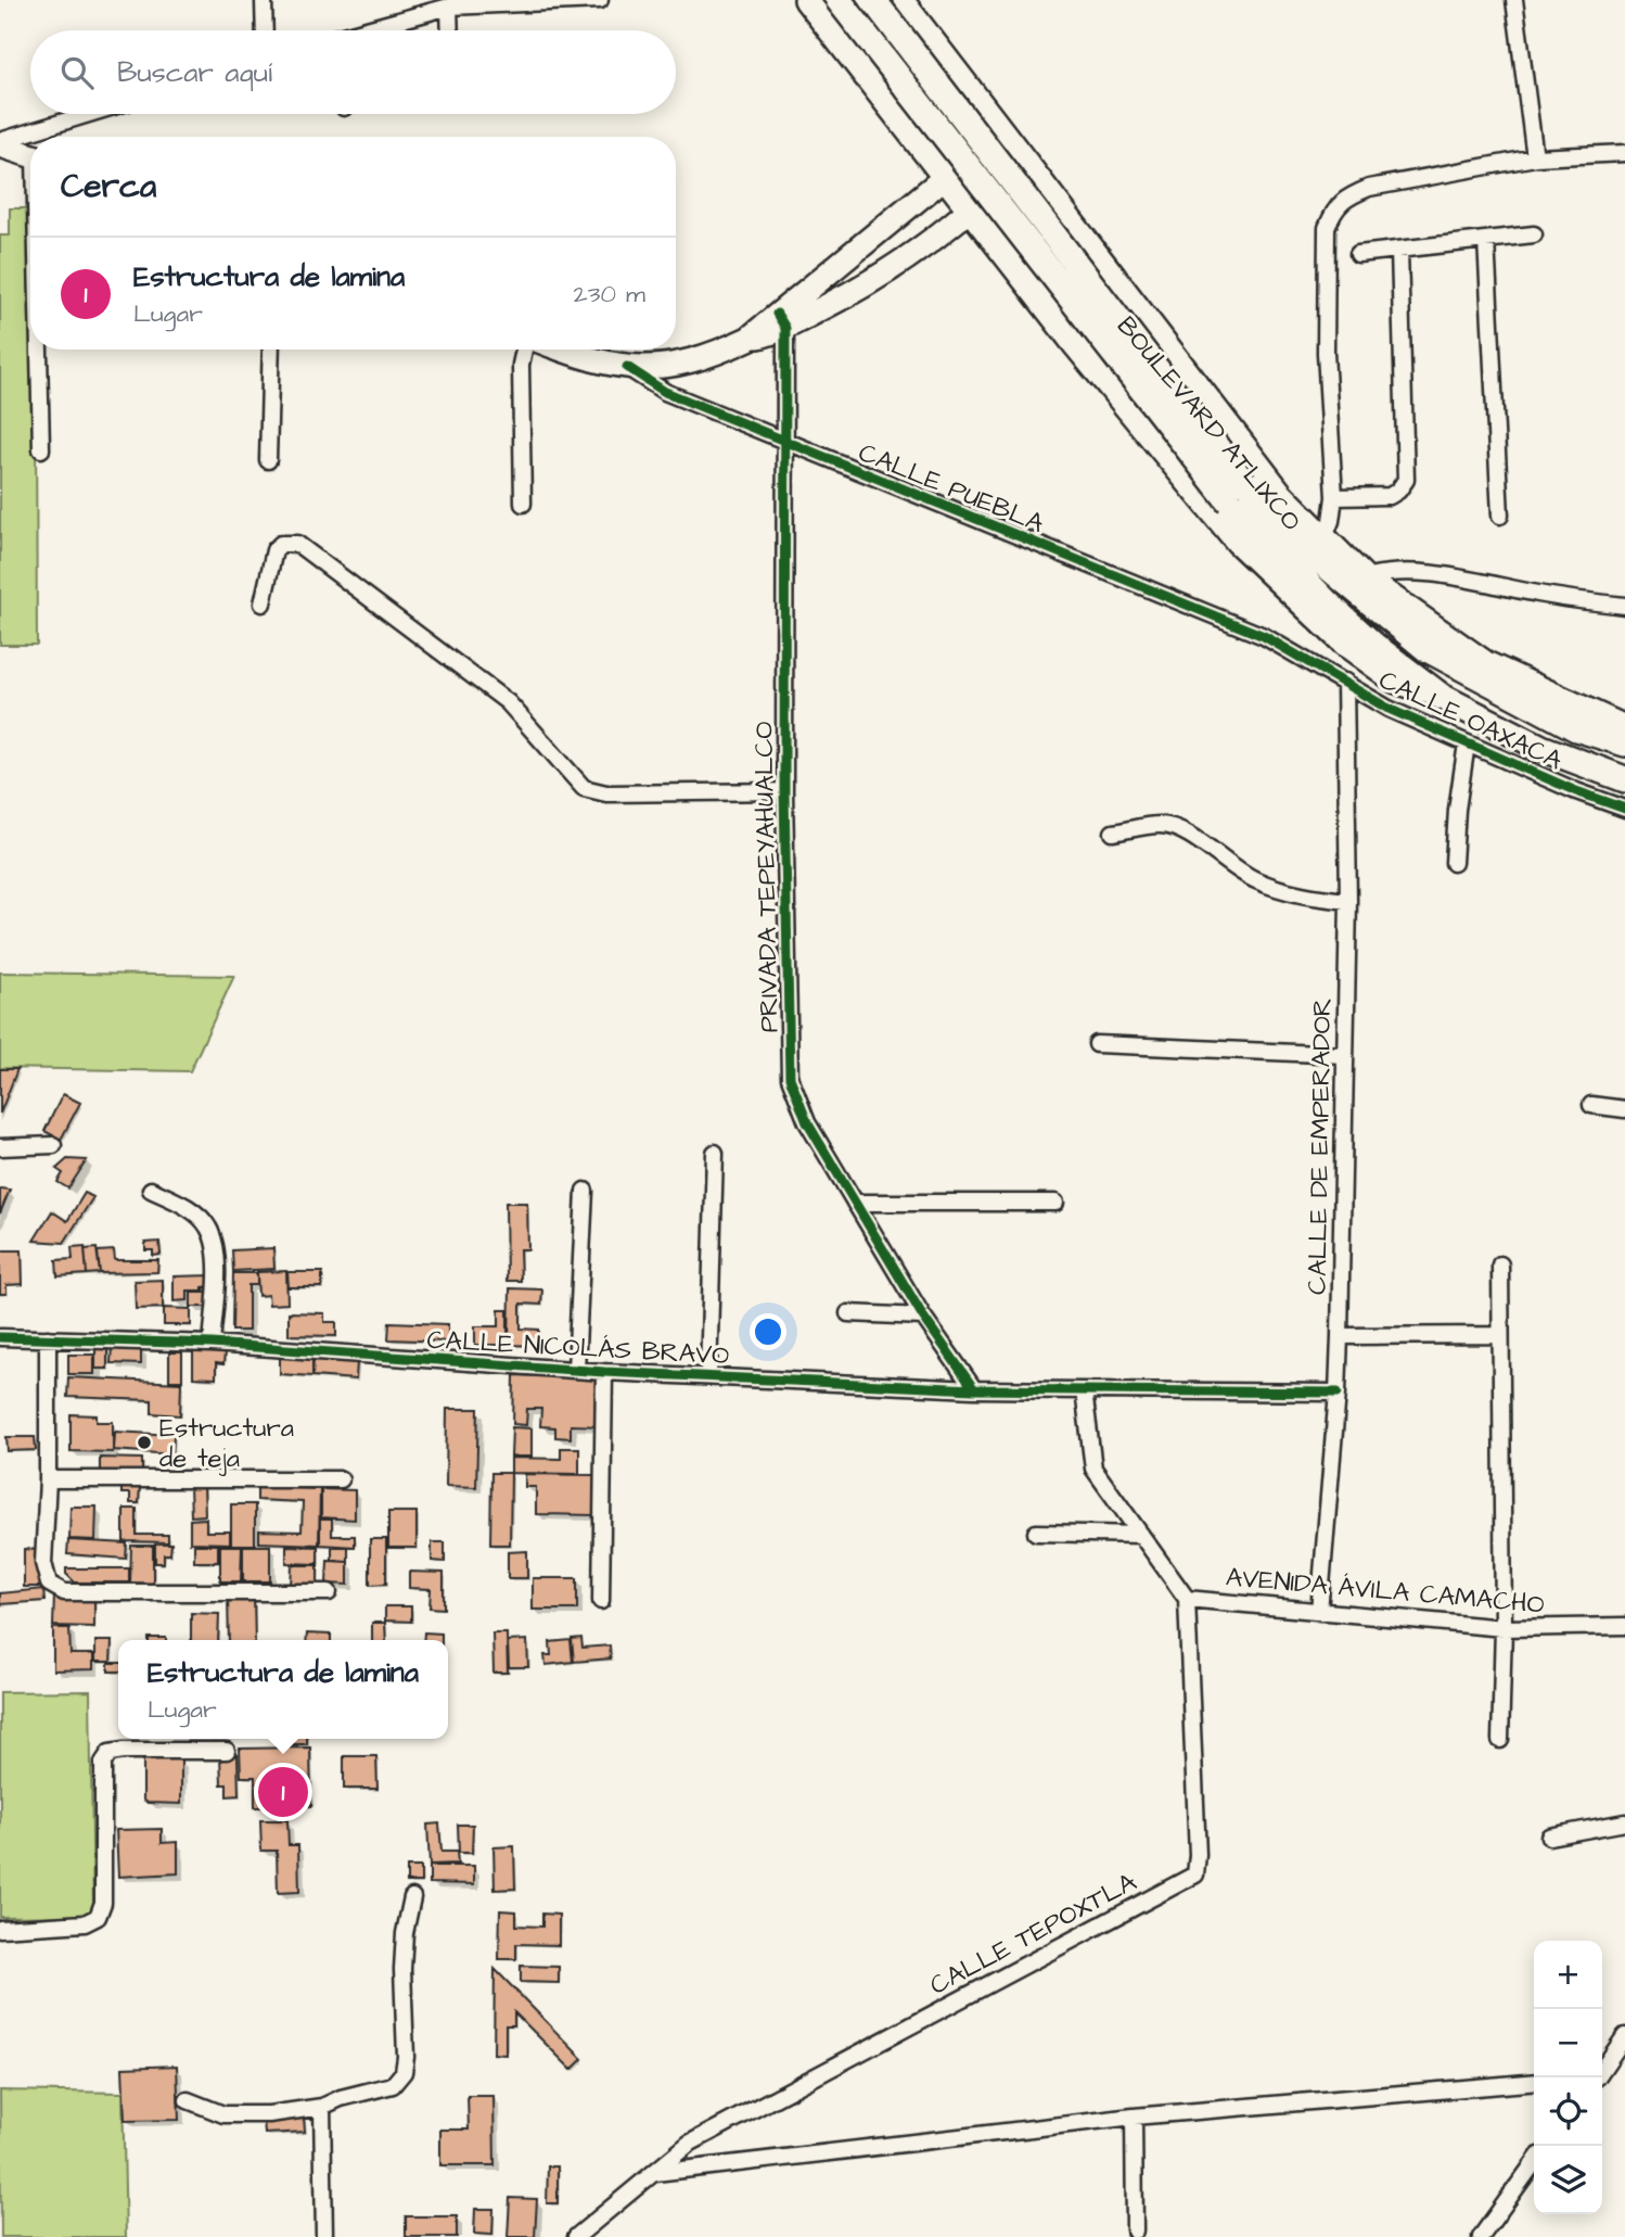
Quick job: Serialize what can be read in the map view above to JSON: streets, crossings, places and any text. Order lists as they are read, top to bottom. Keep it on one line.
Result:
{"streets":{"main road":["BOULEVARD ATLIXCO"],"street":["CALLE PUEBLA","CALLE OAXACA","PRIVADA TEPEYAHUALCO","CALLE DE EMPERADOR","CALLE NICOLÁS BRAVO","AVENIDA ÁVILA CAMACHO","CALLE TEPOXTLA"]},"crossings":[["CALLE PUEBLA","CALLE OAXACA"],["CALLE PUEBLA","PRIVADA TEPEYAHUALCO"],["CALLE OAXACA","CALLE DE EMPERADOR"],["PRIVADA TEPEYAHUALCO","CALLE NICOLÁS BRAVO"],["CALLE DE EMPERADOR","CALLE NICOLÁS BRAVO"],["CALLE DE EMPERADOR","AVENIDA ÁVILA CAMACHO"],["AVENIDA ÁVILA CAMACHO","CALLE TEPOXTLA"]],"places":["Estructura de teja"],"page":{"search":"Buscar aquí","heading":"Cerca","list":[{"mark":"1","name":"Estructura de lamina","note":"Lugar","value":"230 m"}],"popup":["Estructura de lamina","Lugar"],"pins":"1","map_buttons":["+","−"]}}
